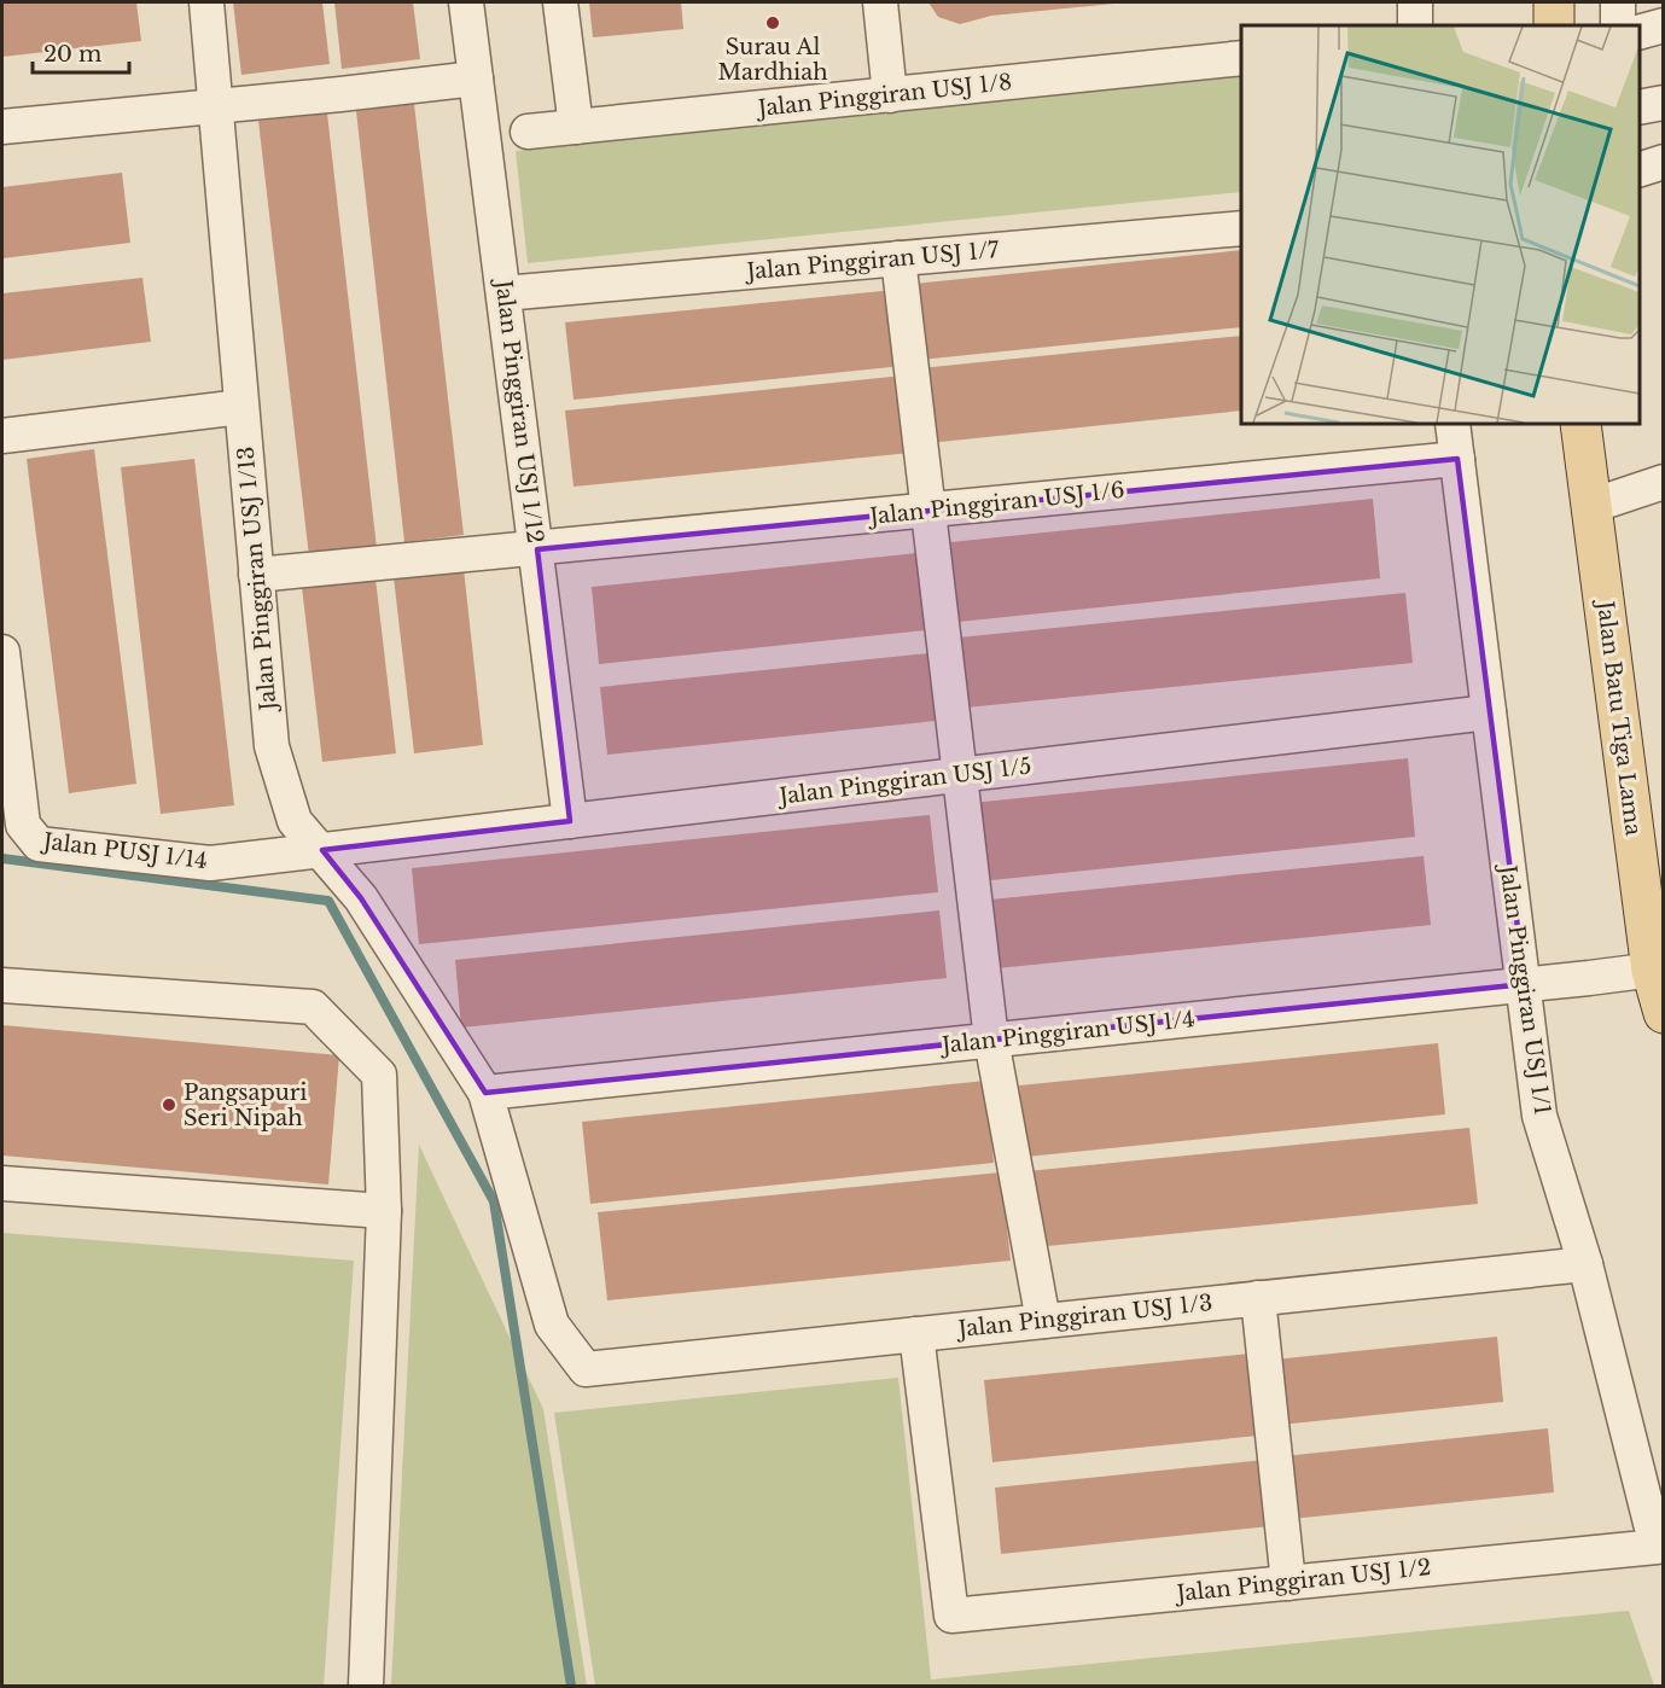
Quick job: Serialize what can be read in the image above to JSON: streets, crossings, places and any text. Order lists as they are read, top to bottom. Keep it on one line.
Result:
{"streets":{"main road":["Jalan Batu Tiga Lama"],"street":["Jalan Pinggiran USJ 1/8","Jalan Pinggiran USJ 1/7","Jalan Pinggiran USJ 1/12","Jalan Pinggiran USJ 1/6","Jalan Pinggiran USJ 1/13","Jalan Pinggiran USJ 1/5","Jalan PUSJ 1/14","Jalan Pinggiran USJ 1/1","Jalan Pinggiran USJ 1/4","Jalan Pinggiran USJ 1/3","Jalan Pinggiran USJ 1/2"]},"crossings":[["Jalan Pinggiran USJ 1/7","Jalan Pinggiran USJ 1/12"],["Jalan Pinggiran USJ 1/12","Jalan Pinggiran USJ 1/6"],["Jalan Pinggiran USJ 1/12","Jalan Pinggiran USJ 1/5"],["Jalan Pinggiran USJ 1/6","Jalan Pinggiran USJ 1/13"],["Jalan Pinggiran USJ 1/6","Jalan Pinggiran USJ 1/1"],["Jalan Pinggiran USJ 1/13","Jalan Pinggiran USJ 1/5"],["Jalan Pinggiran USJ 1/13","Jalan PUSJ 1/14"],["Jalan Pinggiran USJ 1/13","Jalan Pinggiran USJ 1/4"],["Jalan Pinggiran USJ 1/13","Jalan Pinggiran USJ 1/3"],["Jalan Batu Tiga Lama","Jalan Pinggiran USJ 1/4"],["Jalan Pinggiran USJ 1/5","Jalan PUSJ 1/14"],["Jalan Pinggiran USJ 1/5","Jalan Pinggiran USJ 1/1"],["Jalan Pinggiran USJ 1/1","Jalan Pinggiran USJ 1/4"],["Jalan Pinggiran USJ 1/1","Jalan Pinggiran USJ 1/3"],["Jalan Pinggiran USJ 1/1","Jalan Pinggiran USJ 1/2"],["Jalan Pinggiran USJ 1/3","Jalan Pinggiran USJ 1/2"]],"places":["Surau Al Mardhiah","Pangsapuri Seri Nipah"],"scale_bar":"20 m"}
